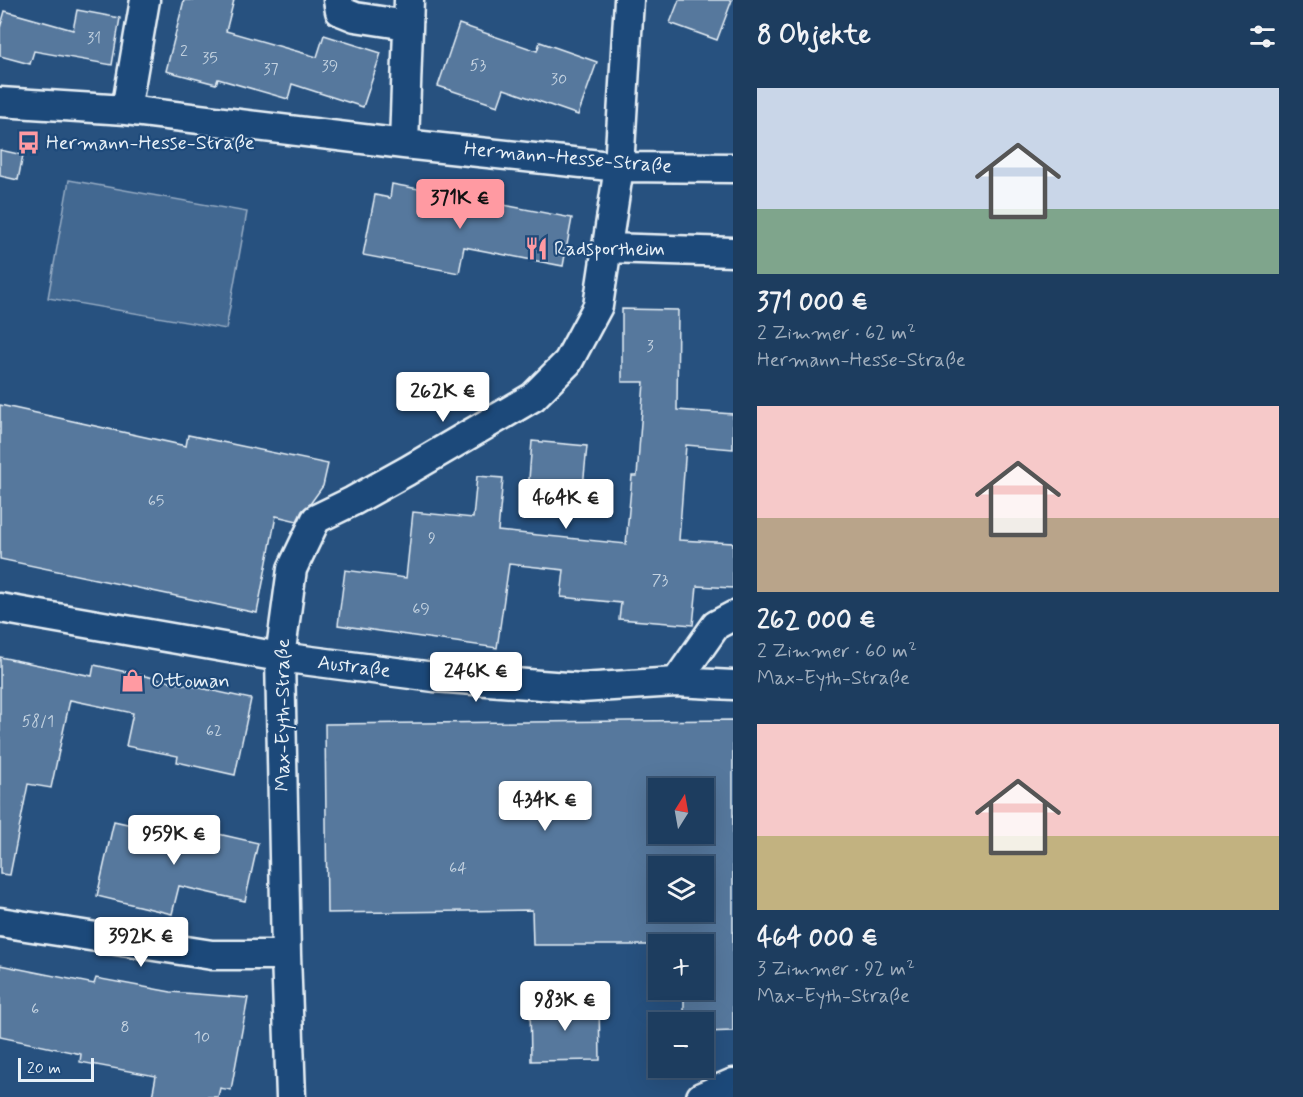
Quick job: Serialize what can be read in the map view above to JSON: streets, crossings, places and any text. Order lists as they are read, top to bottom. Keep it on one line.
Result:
{"streets":{"street":["Hermann-Hesse-Straße","Austraße","Max-Eyth-Straße"]},"crossings":[["Hermann-Hesse-Straße","Max-Eyth-Straße"],["Austraße","Max-Eyth-Straße"]],"places":{"bus stop":["Hermann-Hesse-Straße"],"restaurant":["Radsportheim"],"shop":["Ottoman"]},"house_numbers":["31","2","35","53","39","37","30","3","65","9","73","69","58/1","62","64","6","8","10"],"scale_bar":"20 m","north":"top","page":{"heading":"8 Objekte","list":[{"name":"371 000 €","note":"2 Zimmer · 62 m² · Hermann-Hesse-Straße"},{"name":"262 000 €","note":"2 Zimmer · 60 m² · Max-Eyth-Straße"},{"name":"464 000 €","note":"3 Zimmer · 92 m² · Max-Eyth-Straße"}],"price":["371K €","262K €","464K €","246K €","434K €","959K €","392K €","983K €"],"map_buttons":["+","−"],"scale":"20 m"}}
